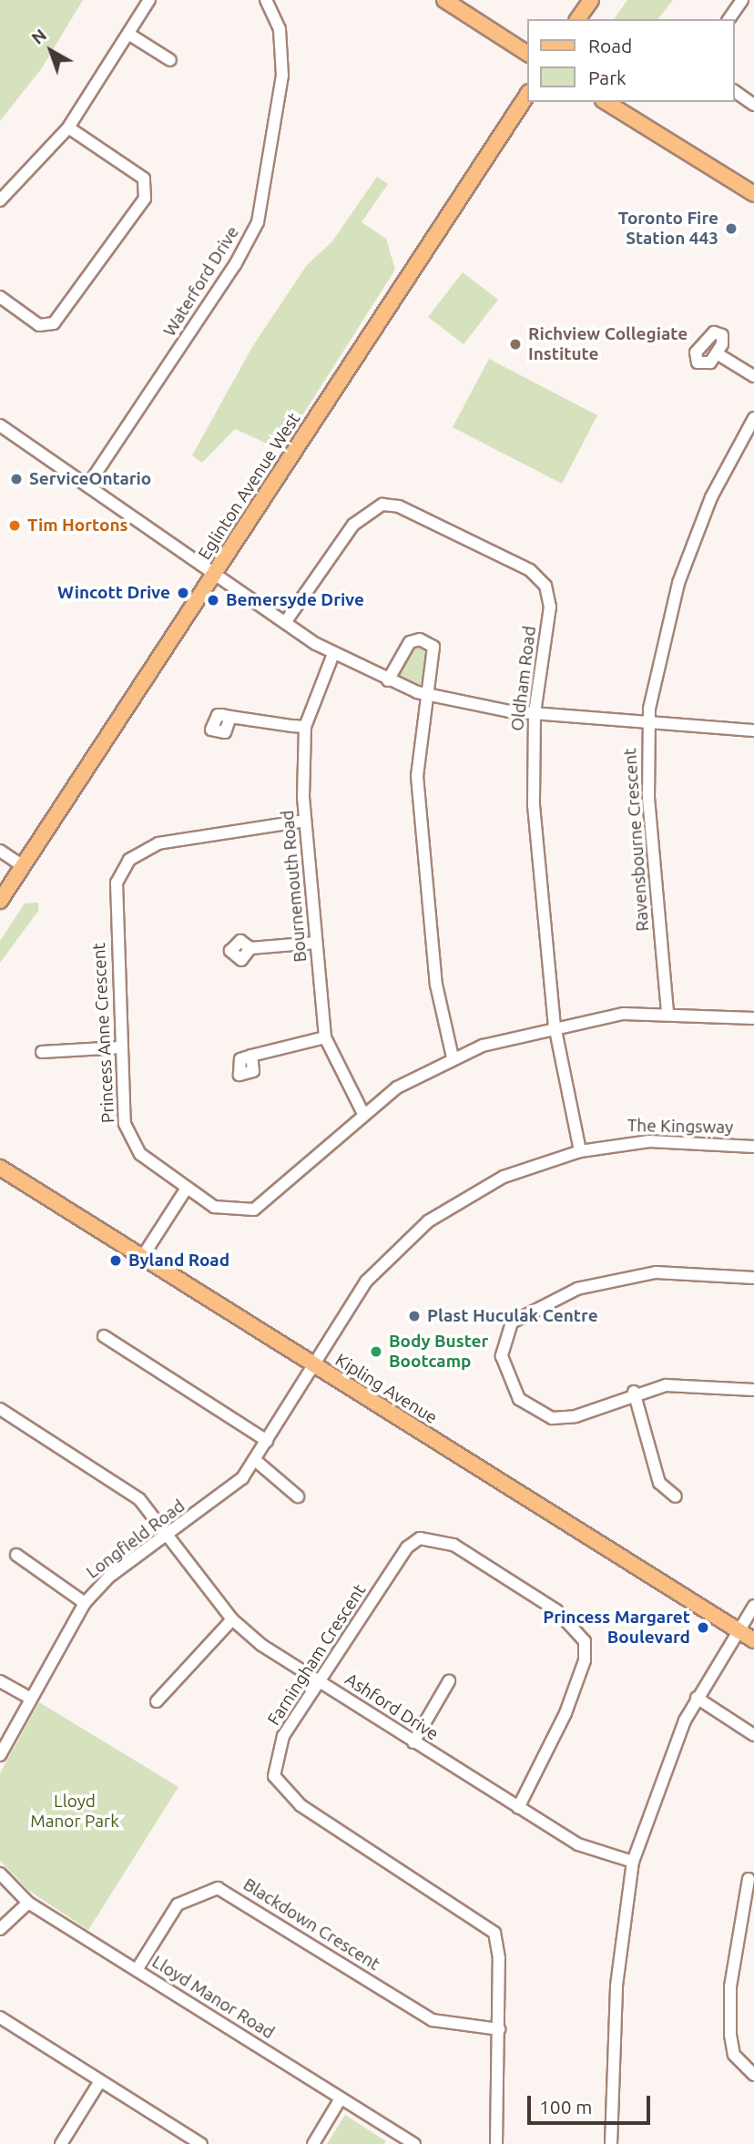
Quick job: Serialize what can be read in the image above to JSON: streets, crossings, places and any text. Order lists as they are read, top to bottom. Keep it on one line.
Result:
{"streets":{"main road":["Eglinton Avenue West","Kipling Avenue"],"street":["Waterford Drive","Oldham Road","Ravensbourne Crescent","Bournemouth Road","Princess Anne Crescent","The Kingsway","Longfield Road","Farningham Crescent","Ashford Drive","Blackdown Crescent","Lloyd Manor Road"]},"crossings":[["Oldham Road","Princess Anne Crescent"],["Oldham Road","The Kingsway"],["Ravensbourne Crescent","Princess Anne Crescent"],["Bournemouth Road","Princess Anne Crescent"],["The Kingsway","Kipling Avenue"],["The Kingsway","Longfield Road"],["Kipling Avenue","Longfield Road"],["Longfield Road","Ashford Drive"],["Farningham Crescent","Ashford Drive"],["Farningham Crescent","Blackdown Crescent"],["Blackdown Crescent","Lloyd Manor Road"]],"parks":["Lloyd Manor Park"],"places":["Toronto Fire Station 443","Richview Collegiate Institute","ServiceOntario","Tim Hortons","Wincott Drive","Bemersyde Drive","Byland Road","Plast Huculak Centre","Body Buster Bootcamp","Princess Margaret Boulevard"],"legend":["Road","Park"],"scale_bar":"100 m","north":"top left"}
